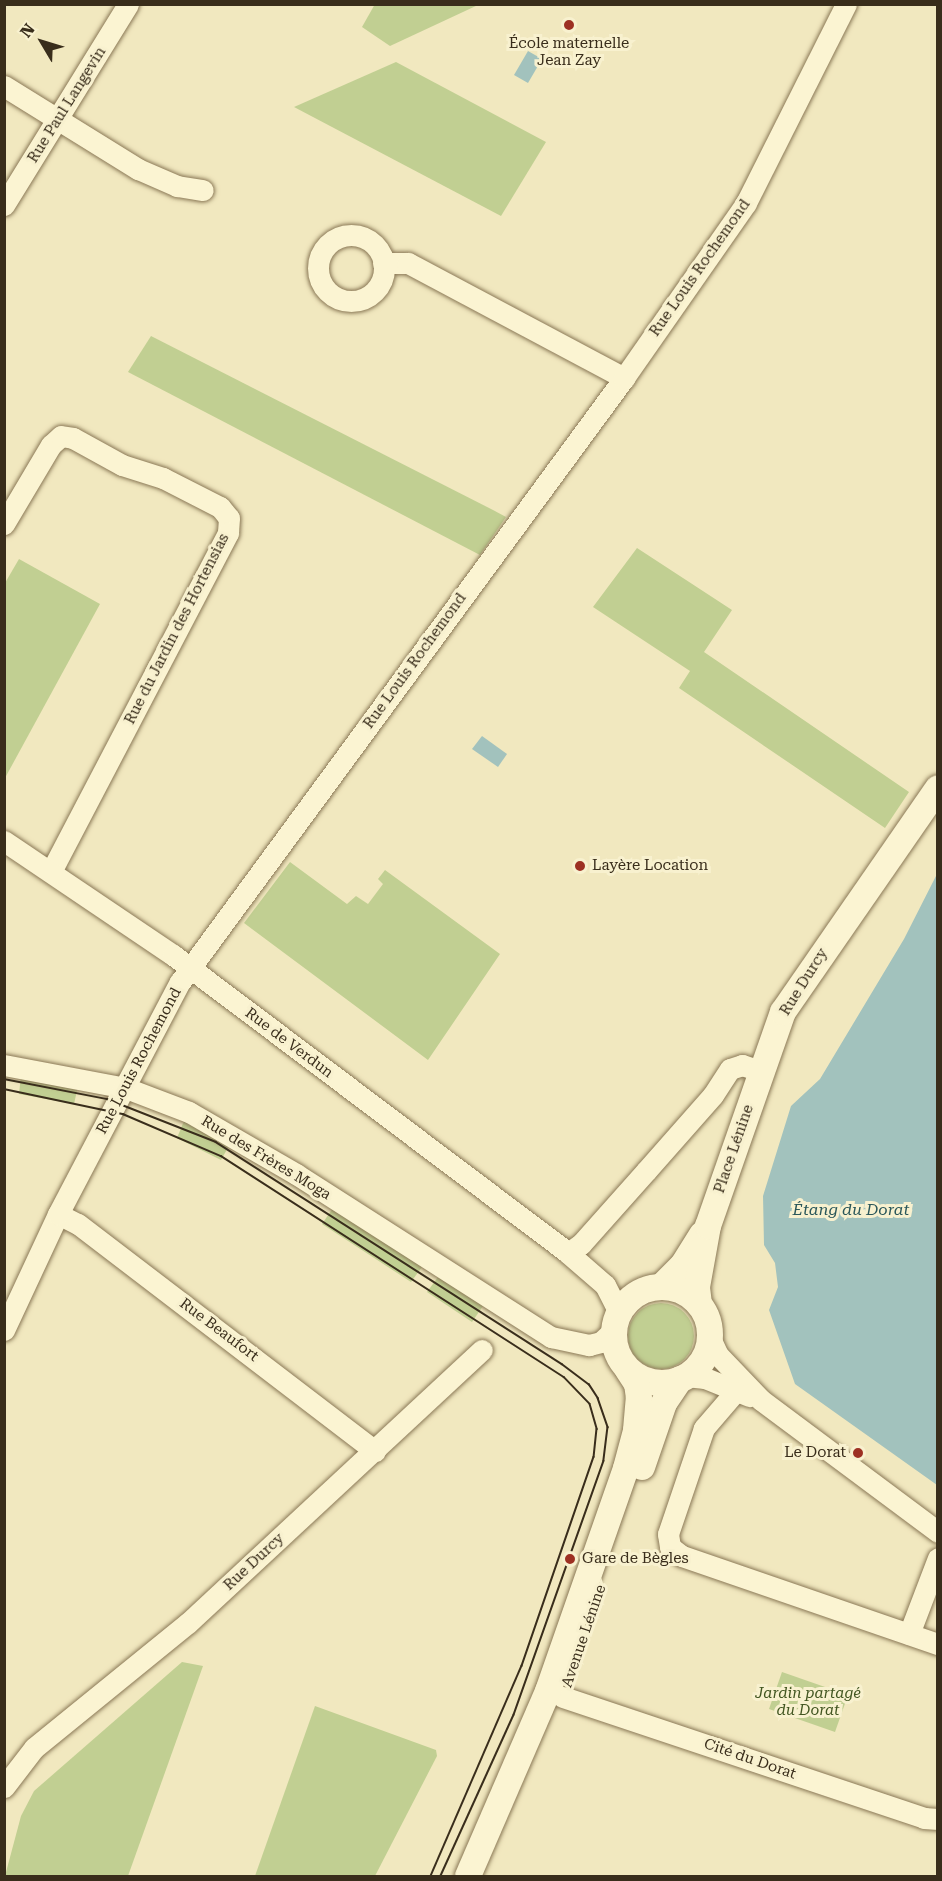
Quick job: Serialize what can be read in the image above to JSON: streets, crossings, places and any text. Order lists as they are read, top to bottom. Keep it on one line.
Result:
{"streets":{"street":["Rue Paul Langevin","Rue Louis Rochemond","Rue du Jardin des Hortensias","Rue Durcy","Rue de Verdun","Place Lénine","Rue des Frères Moga","Rue Beaufort","Avenue Lénine","Cité du Dorat"]},"crossings":[["Rue Louis Rochemond","Rue de Verdun"],["Rue Louis Rochemond","Rue des Frères Moga"],["Rue Louis Rochemond","Rue Beaufort"],["Rue du Jardin des Hortensias","Rue de Verdun"],["Rue Durcy","Place Lénine"],["Rue Durcy","Rue Beaufort"],["Place Lénine","Rue des Frères Moga"],["Place Lénine","Avenue Lénine"],["Avenue Lénine","Cité du Dorat"]],"water":["Étang du Dorat"],"parks":["Jardin partagé du Dorat"],"places":["École maternelle Jean Zay","Layère Location","Le Dorat","Gare de Bègles"],"north":"top left"}
